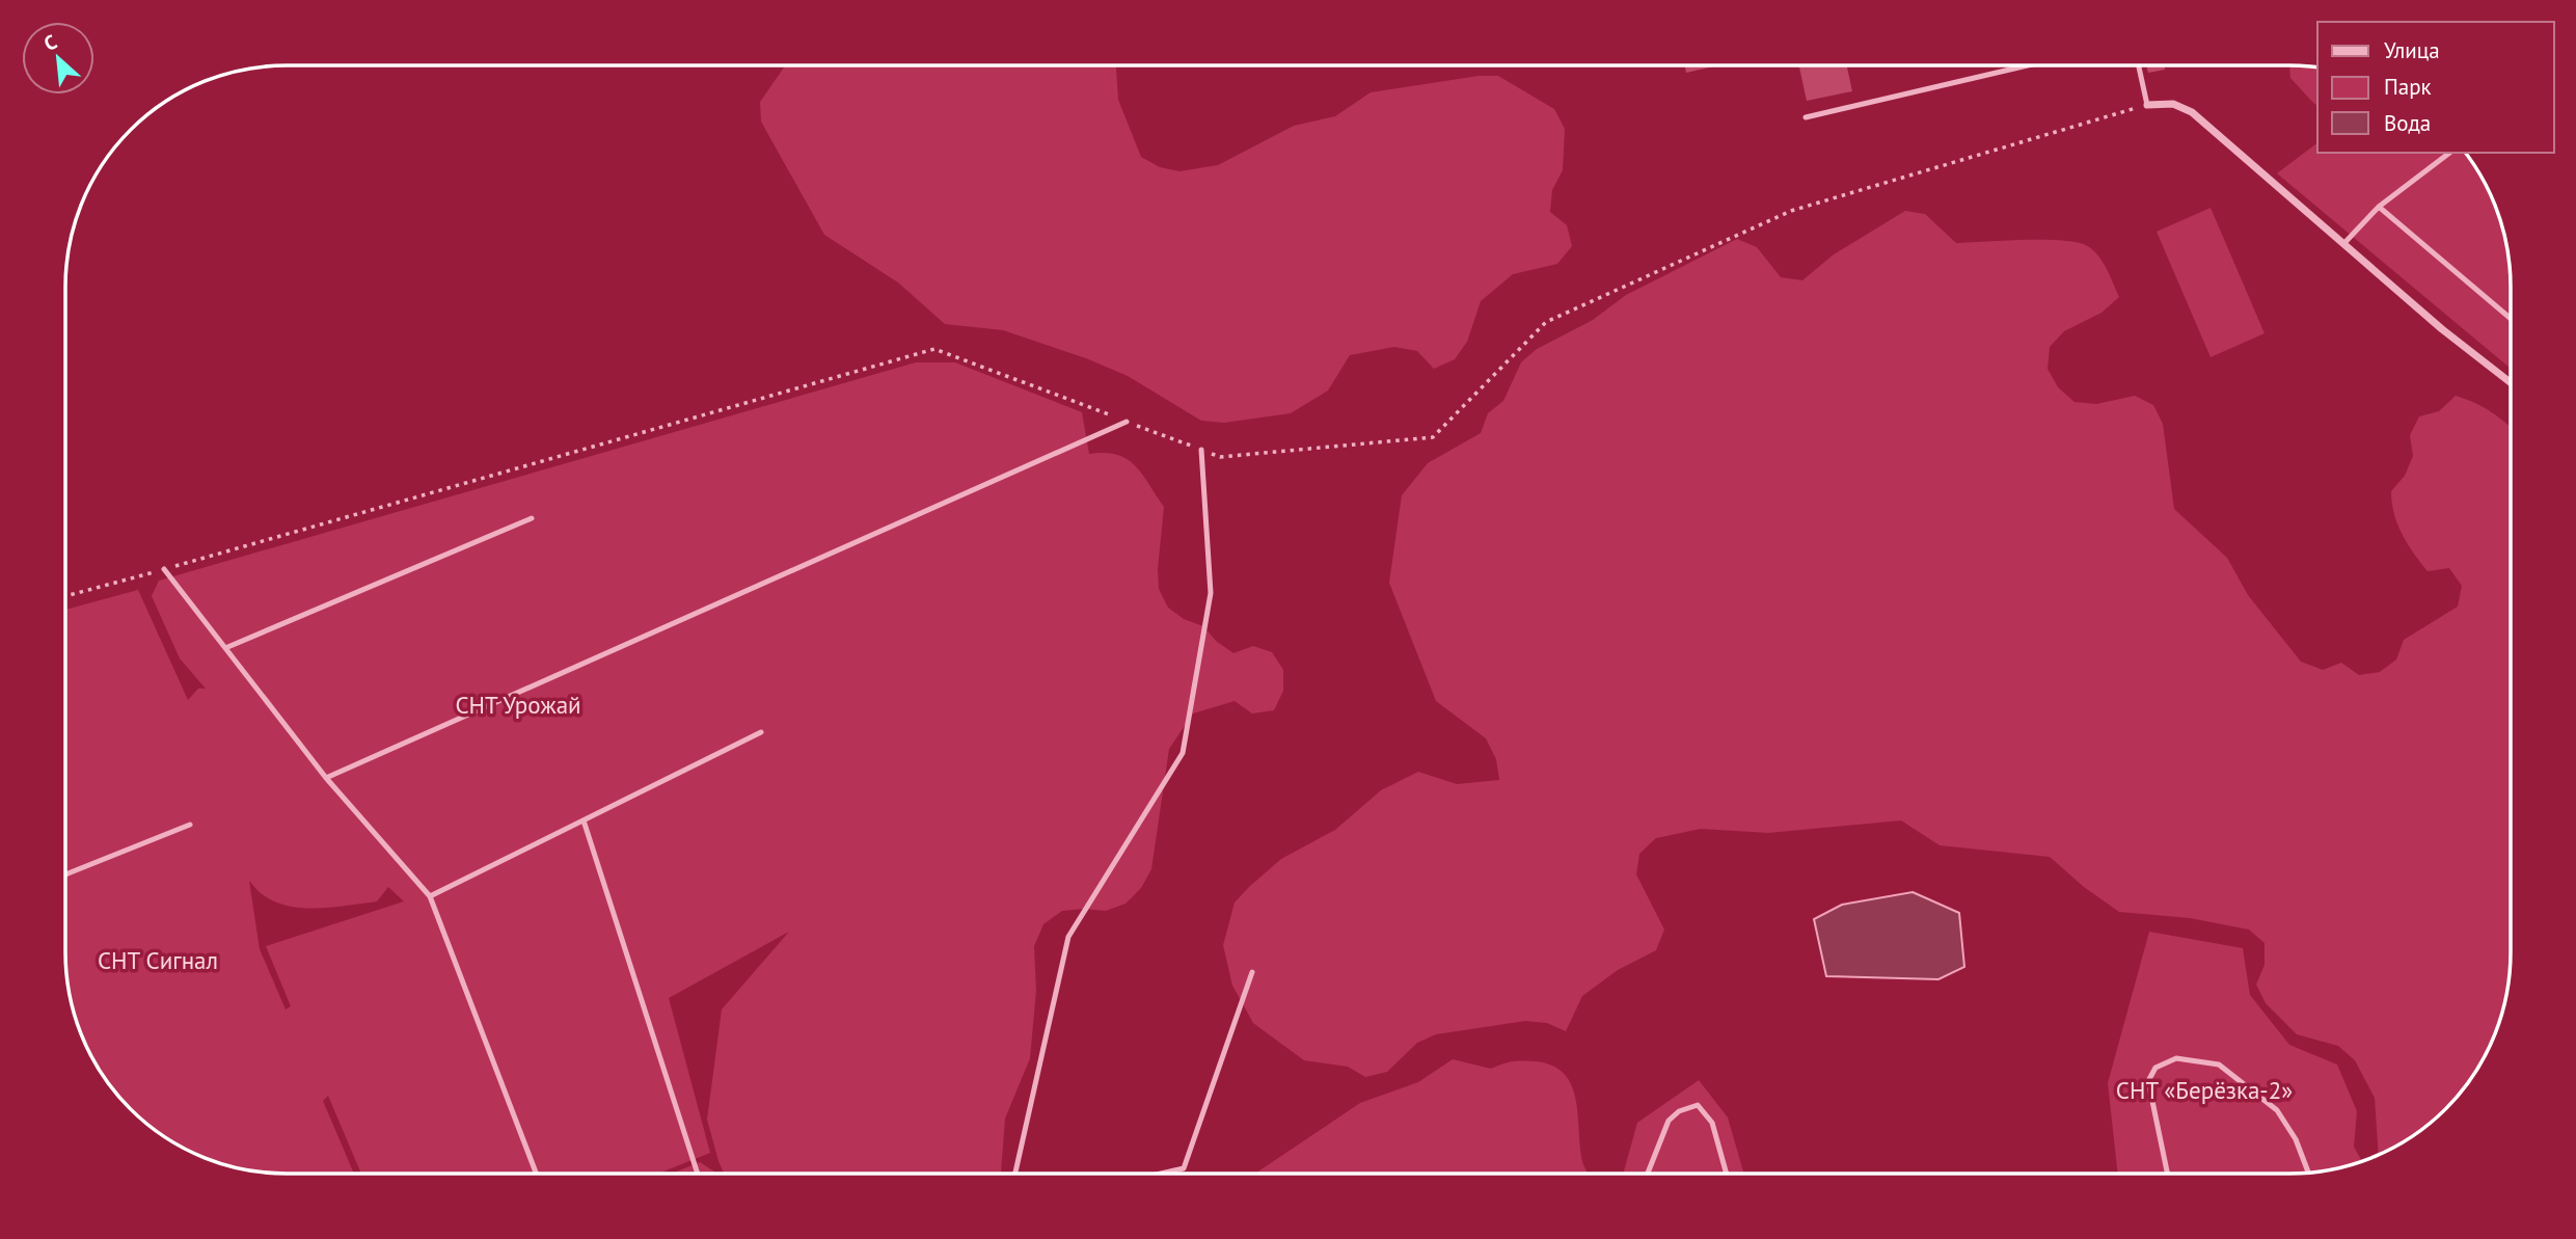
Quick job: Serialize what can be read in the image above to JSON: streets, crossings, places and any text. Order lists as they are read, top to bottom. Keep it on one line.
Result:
{"parks":["СНТ Урожай","СНТ Сигнал","СНТ «Берёзка-2»"],"legend":["Улица","Парк","Вода"],"north":"top left"}
